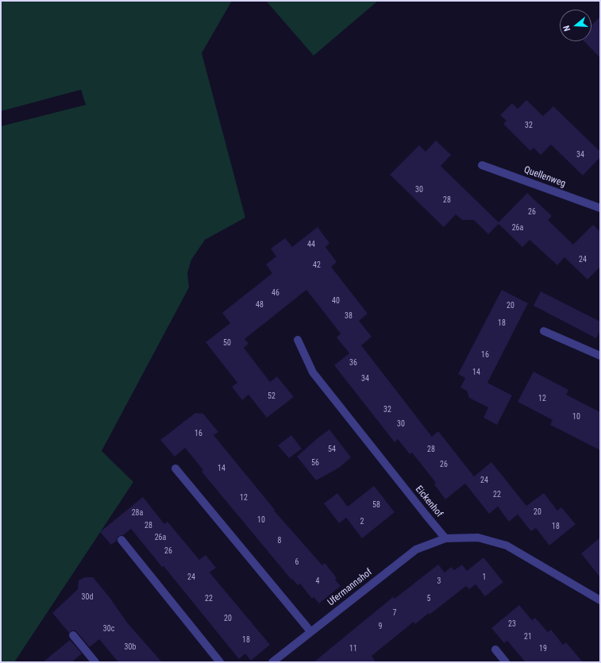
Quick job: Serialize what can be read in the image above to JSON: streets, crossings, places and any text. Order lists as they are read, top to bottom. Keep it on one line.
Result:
{"streets":{"street":["Quellenweg","Eickenhof","Ufermannshof"]},"crossings":[["Eickenhof","Ufermannshof"]],"house_numbers":["32","34","30","28","26","26a","44","24","42","46","40","48","20","38","18","50","16","36","14","34","52","12","32","10","30","16","54","28","56","26","14","24","22","12","58","20","28a","10","2","28","18","26a","8","26","6","24","1","4","3","30d","22","5","7","20","23","9","30c","21","18","30b","11","19"],"north":"left"}
